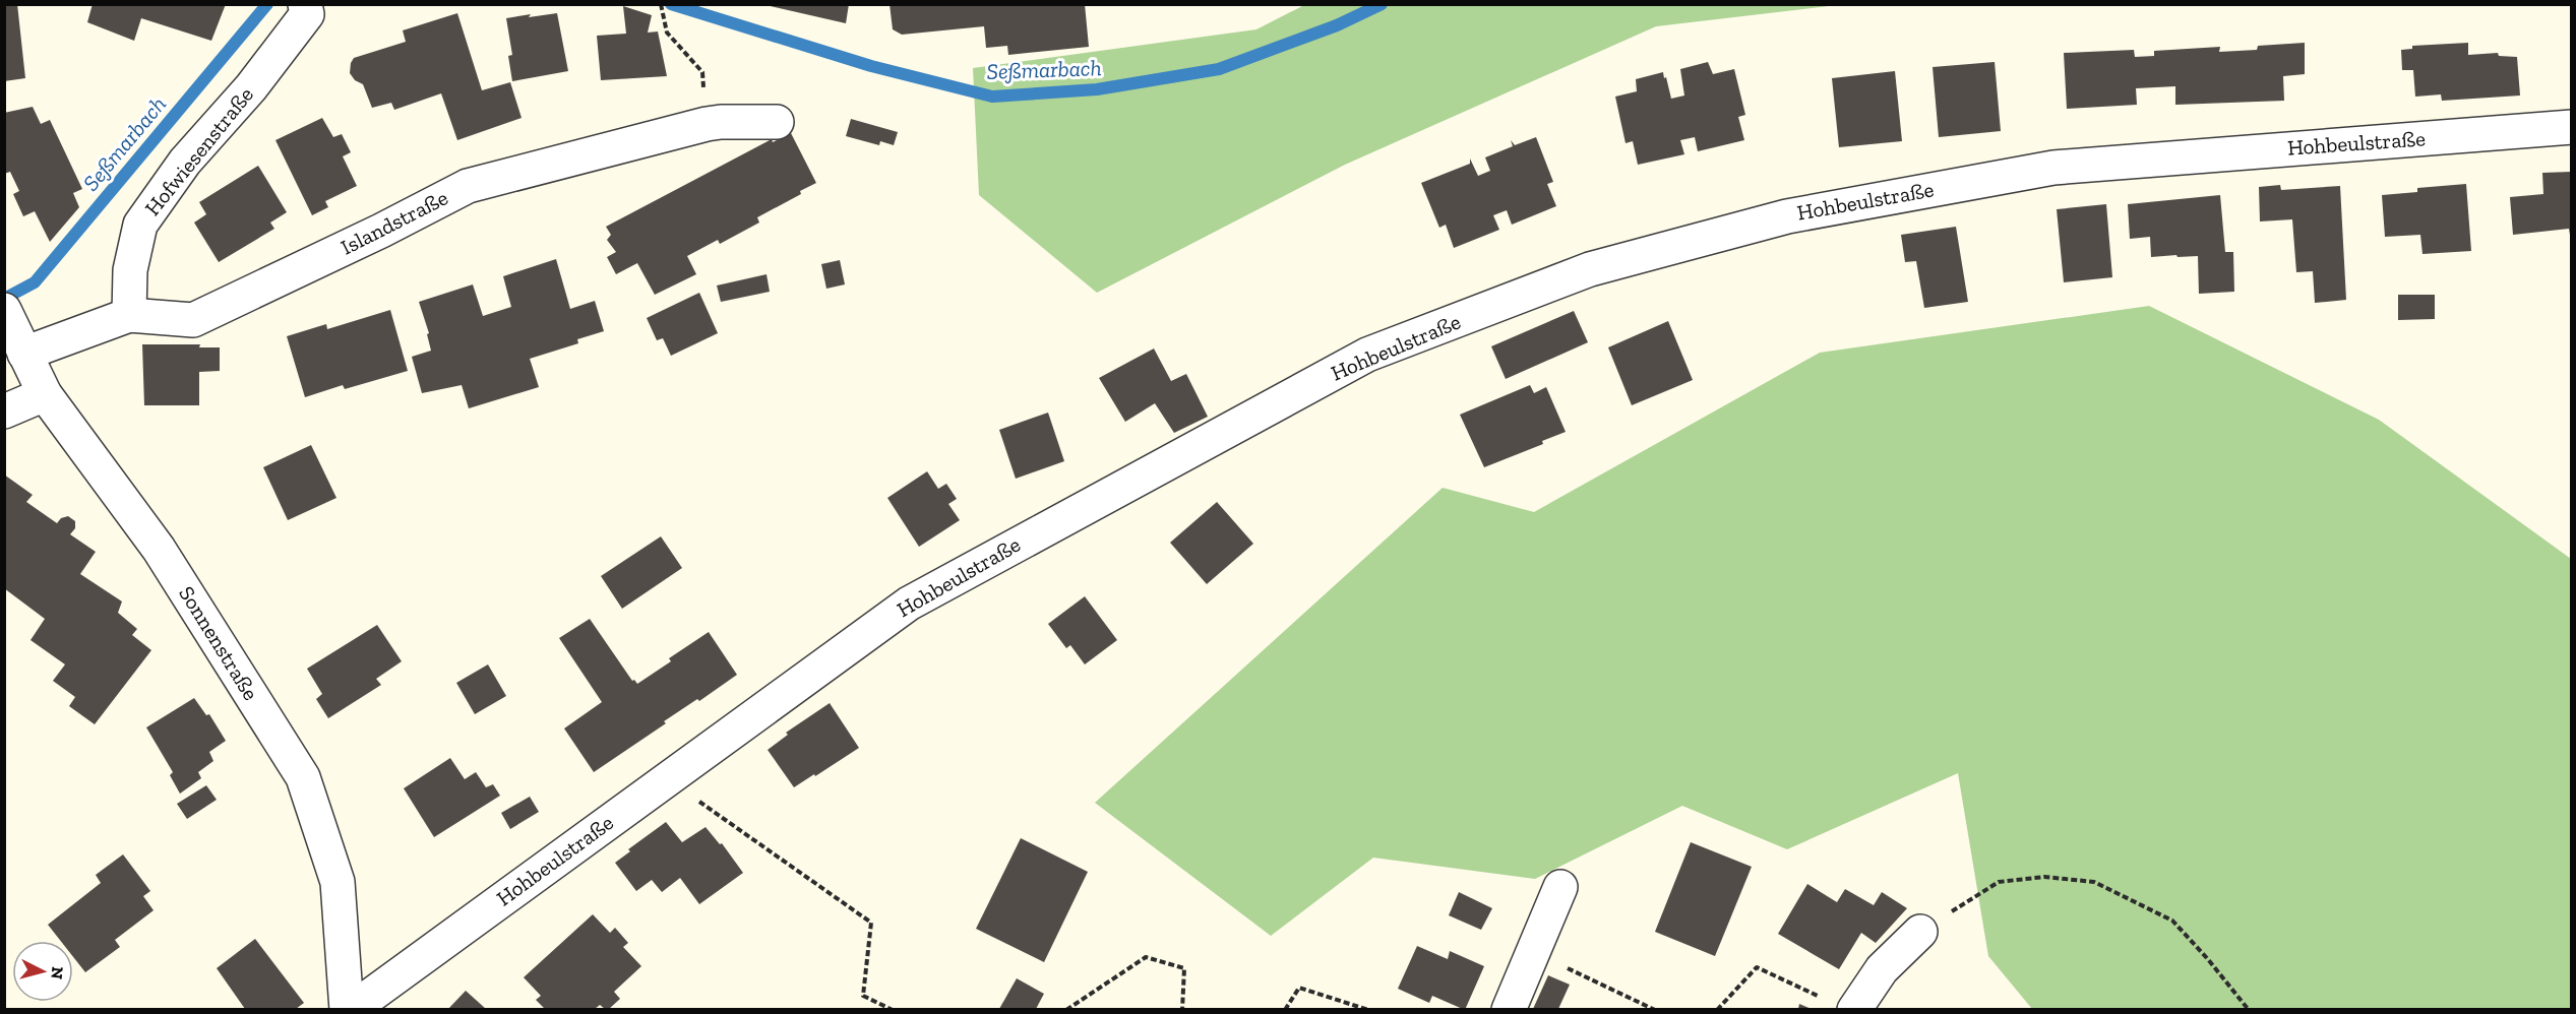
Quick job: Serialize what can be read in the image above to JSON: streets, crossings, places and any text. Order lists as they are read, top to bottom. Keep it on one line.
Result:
{"streets":{"street":["Hohbeulstraße","Hofwiesenstraße","Islandstraße","Sonnenstraße"]},"crossings":[["Hohbeulstraße","Sonnenstraße"],["Hofwiesenstraße","Islandstraße"],["Islandstraße","Sonnenstraße"]],"water":["Seßmarbach"],"north":"right"}
